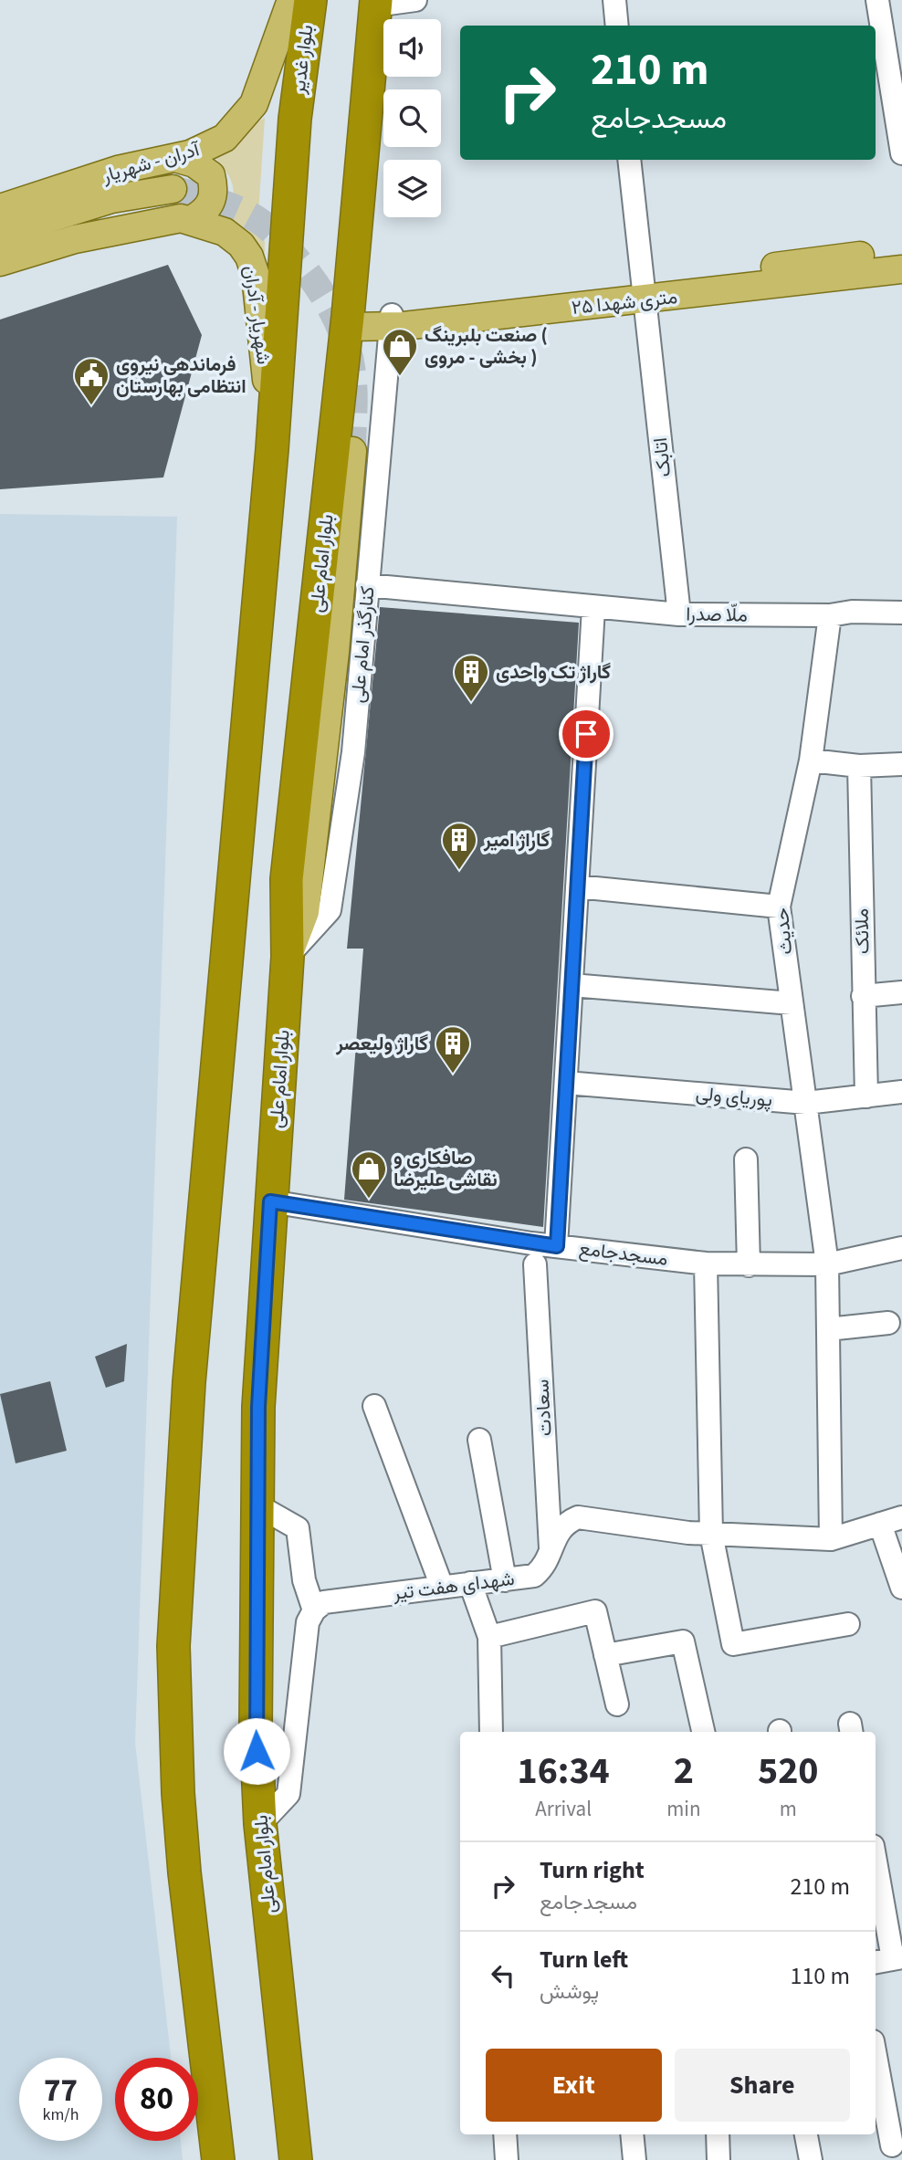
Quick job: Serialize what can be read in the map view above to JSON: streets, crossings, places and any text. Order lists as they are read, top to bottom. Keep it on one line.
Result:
{"streets":{"highway":["بلوار غدیر","بلوار امام علی"],"main road":["آدران - شهریار","۲۵ متری شهدا","شهریار - آدران"],"street":["اتابک","ملّا صدرا","کنارگذر امام علی","حدیث","ملائک","پوریای ولی","مسجدجامع","سعادت","شهدای هفت تیر"]},"crossings":[["بلوار غدیر","شهریار - آدران"],["۲۵ متری شهدا","اتابک"],["۲۵ متری شهدا","بلوار امام علی"],["۲۵ متری شهدا","کنارگذر امام علی"],["اتابک","ملّا صدرا"],["بلوار امام علی","کنارگذر امام علی"],["بلوار امام علی","مسجدجامع"],["ملّا صدرا","کنارگذر امام علی"],["حدیث","پوریای ولی"],["حدیث","مسجدجامع"],["حدیث","شهدای هفت تیر"],["ملائک","پوریای ولی"],["سعادت","شهدای هفت تیر"]],"places":{"shop":["صنعت بلبرینگ ( بخشی - مروی )","صافکاری و نقاشی عليرضا"],"public building":["فرماندهی نیروی انتظامی بهارستان"],"building":["گاراژ تک واحدی","گاراژ امیر","گاراژ ولیعصر"]},"page":{"turn":["210 m","مسجدجامع"],"eta":["16:34","Arrival","2","min","520","m"],"list":[{"name":"Turn right","note":"مسجدجامع","value":"210 m"},{"name":"Turn left","note":"پوشش","value":"110 m"}],"buttons":["Exit","Share"],"speed":"77 km/h","limit":"80"}}
